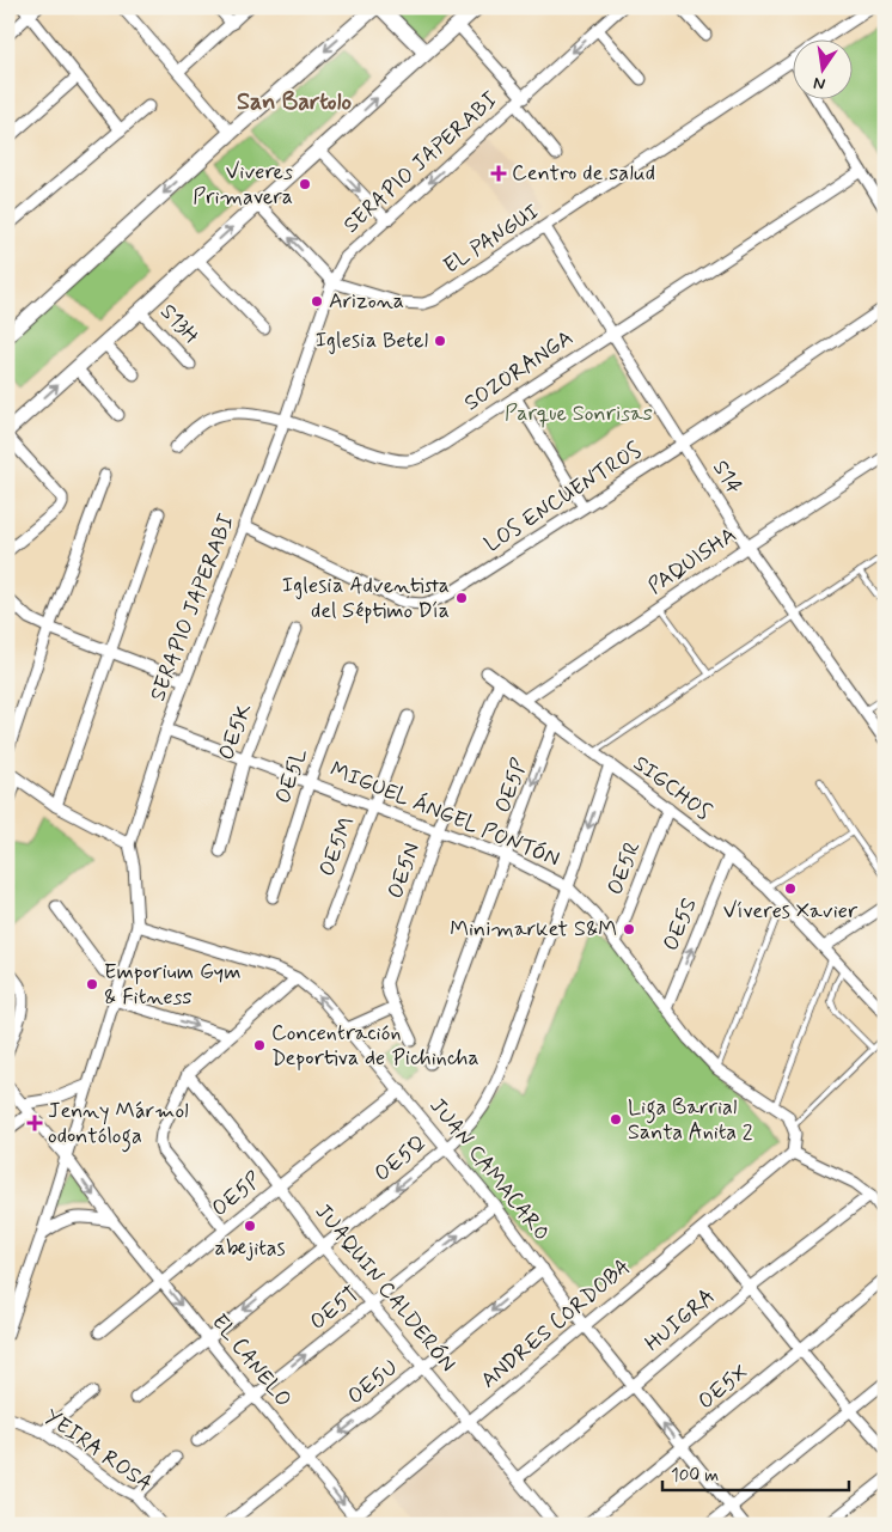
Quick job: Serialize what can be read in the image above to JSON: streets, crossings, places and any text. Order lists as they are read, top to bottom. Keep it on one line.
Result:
{"streets":{"street":["SERAPIO JAPERABI","EL PANGUI","S13H","SOZORANGA","S14","LOS ENCUENTROS","PAQUISHA","OE5K","OE5L","OE5P","SIGCHOS","MIGUEL ÁNGEL PONTÓN","OE5M","OE5R","OE5N","OE5S","OE5Q","JUAN CAMACARO","JUAQUIN CALDERÓN","OE5T","HUIGRA","ANDRES CORDOBA","EL CANELO","OE5U","OE5X","YEIRA ROSA"]},"crossings":[["SERAPIO JAPERABI","EL PANGUI"],["SERAPIO JAPERABI","SOZORANGA"],["SERAPIO JAPERABI","LOS ENCUENTROS"],["SERAPIO JAPERABI","MIGUEL ÁNGEL PONTÓN"],["SERAPIO JAPERABI","JUAN CAMACARO"],["SERAPIO JAPERABI","EL CANELO"],["EL PANGUI","S14"],["SOZORANGA","S14"],["S14","LOS ENCUENTROS"],["S14","PAQUISHA"],["PAQUISHA","SIGCHOS"],["OE5K","MIGUEL ÁNGEL PONTÓN"],["OE5L","MIGUEL ÁNGEL PONTÓN"],["OE5P","SIGCHOS"],["OE5P","MIGUEL ÁNGEL PONTÓN"],["OE5P","JUAN CAMACARO"],["OE5P","JUAQUIN CALDERÓN"],["OE5P","EL CANELO"],["SIGCHOS","OE5R"],["SIGCHOS","OE5N"],["SIGCHOS","OE5S"],["SIGCHOS","OE5Q"],["MIGUEL ÁNGEL PONTÓN","OE5M"],["MIGUEL ÁNGEL PONTÓN","OE5R"],["MIGUEL ÁNGEL PONTÓN","OE5N"],["MIGUEL ÁNGEL PONTÓN","OE5S"],["MIGUEL ÁNGEL PONTÓN","OE5Q"],["OE5Q","JUAN CAMACARO"],["OE5Q","JUAQUIN CALDERÓN"],["OE5Q","EL CANELO"],["JUAN CAMACARO","OE5T"],["JUAN CAMACARO","HUIGRA"],["JUAN CAMACARO","ANDRES CORDOBA"],["JUAN CAMACARO","OE5U"],["JUAN CAMACARO","OE5X"],["JUAQUIN CALDERÓN","OE5T"],["JUAQUIN CALDERÓN","HUIGRA"],["JUAQUIN CALDERÓN","ANDRES CORDOBA"],["JUAQUIN CALDERÓN","OE5U"],["OE5T","EL CANELO"],["ANDRES CORDOBA","EL CANELO"],["EL CANELO","OE5U"]],"one_way":["OE5S","OE5Q","OE5T","EL CANELO","OE5U"],"districts":["San Bartolo"],"parks":["Parque Sonrisas"],"places":{"health":["Centro de salud","Jenny Mármol odontóloga"],"other":["Viveres Primavera","Arizona","Iglesia Betel","Iglesia Adventista del Séptimo Día","Víveres Xavier","Minimarket S&M","Emporium Gym & Fitness","Concentración Deportiva de Pichincha","Liga Barrial Santa Anita 2","abejitas"]},"scale_bar":"100 m","north":"bottom"}
